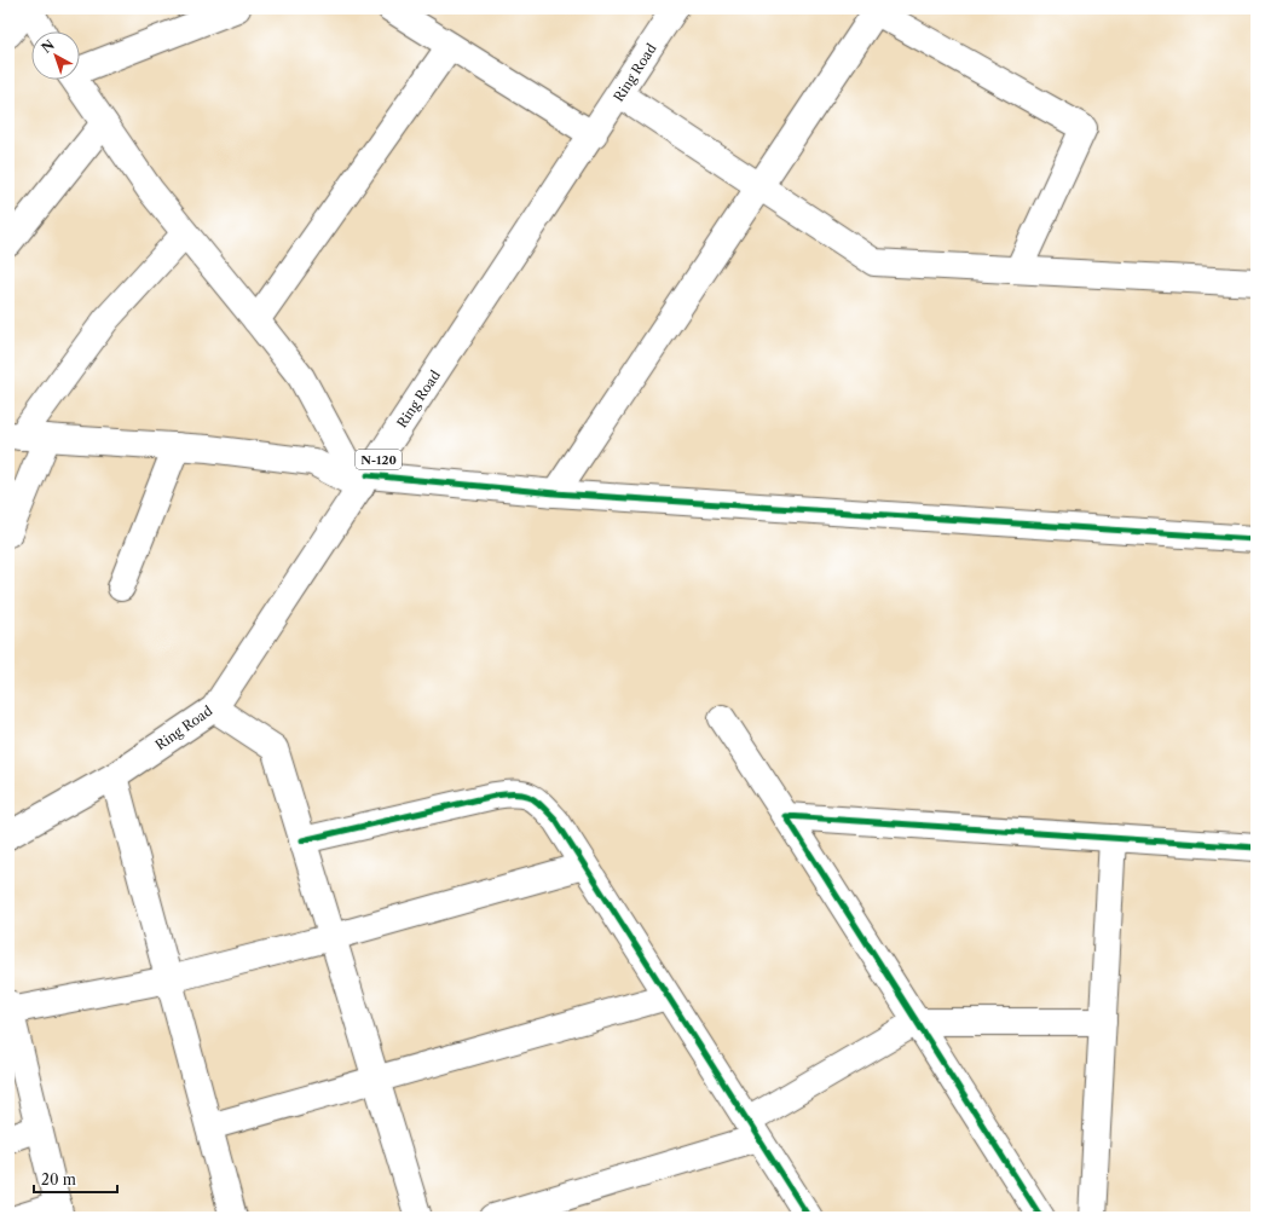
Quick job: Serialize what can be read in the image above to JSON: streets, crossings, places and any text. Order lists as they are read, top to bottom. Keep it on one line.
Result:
{"streets":{"main road":["Ring Road","N-120"]},"scale_bar":"20 m","north":"top left"}
